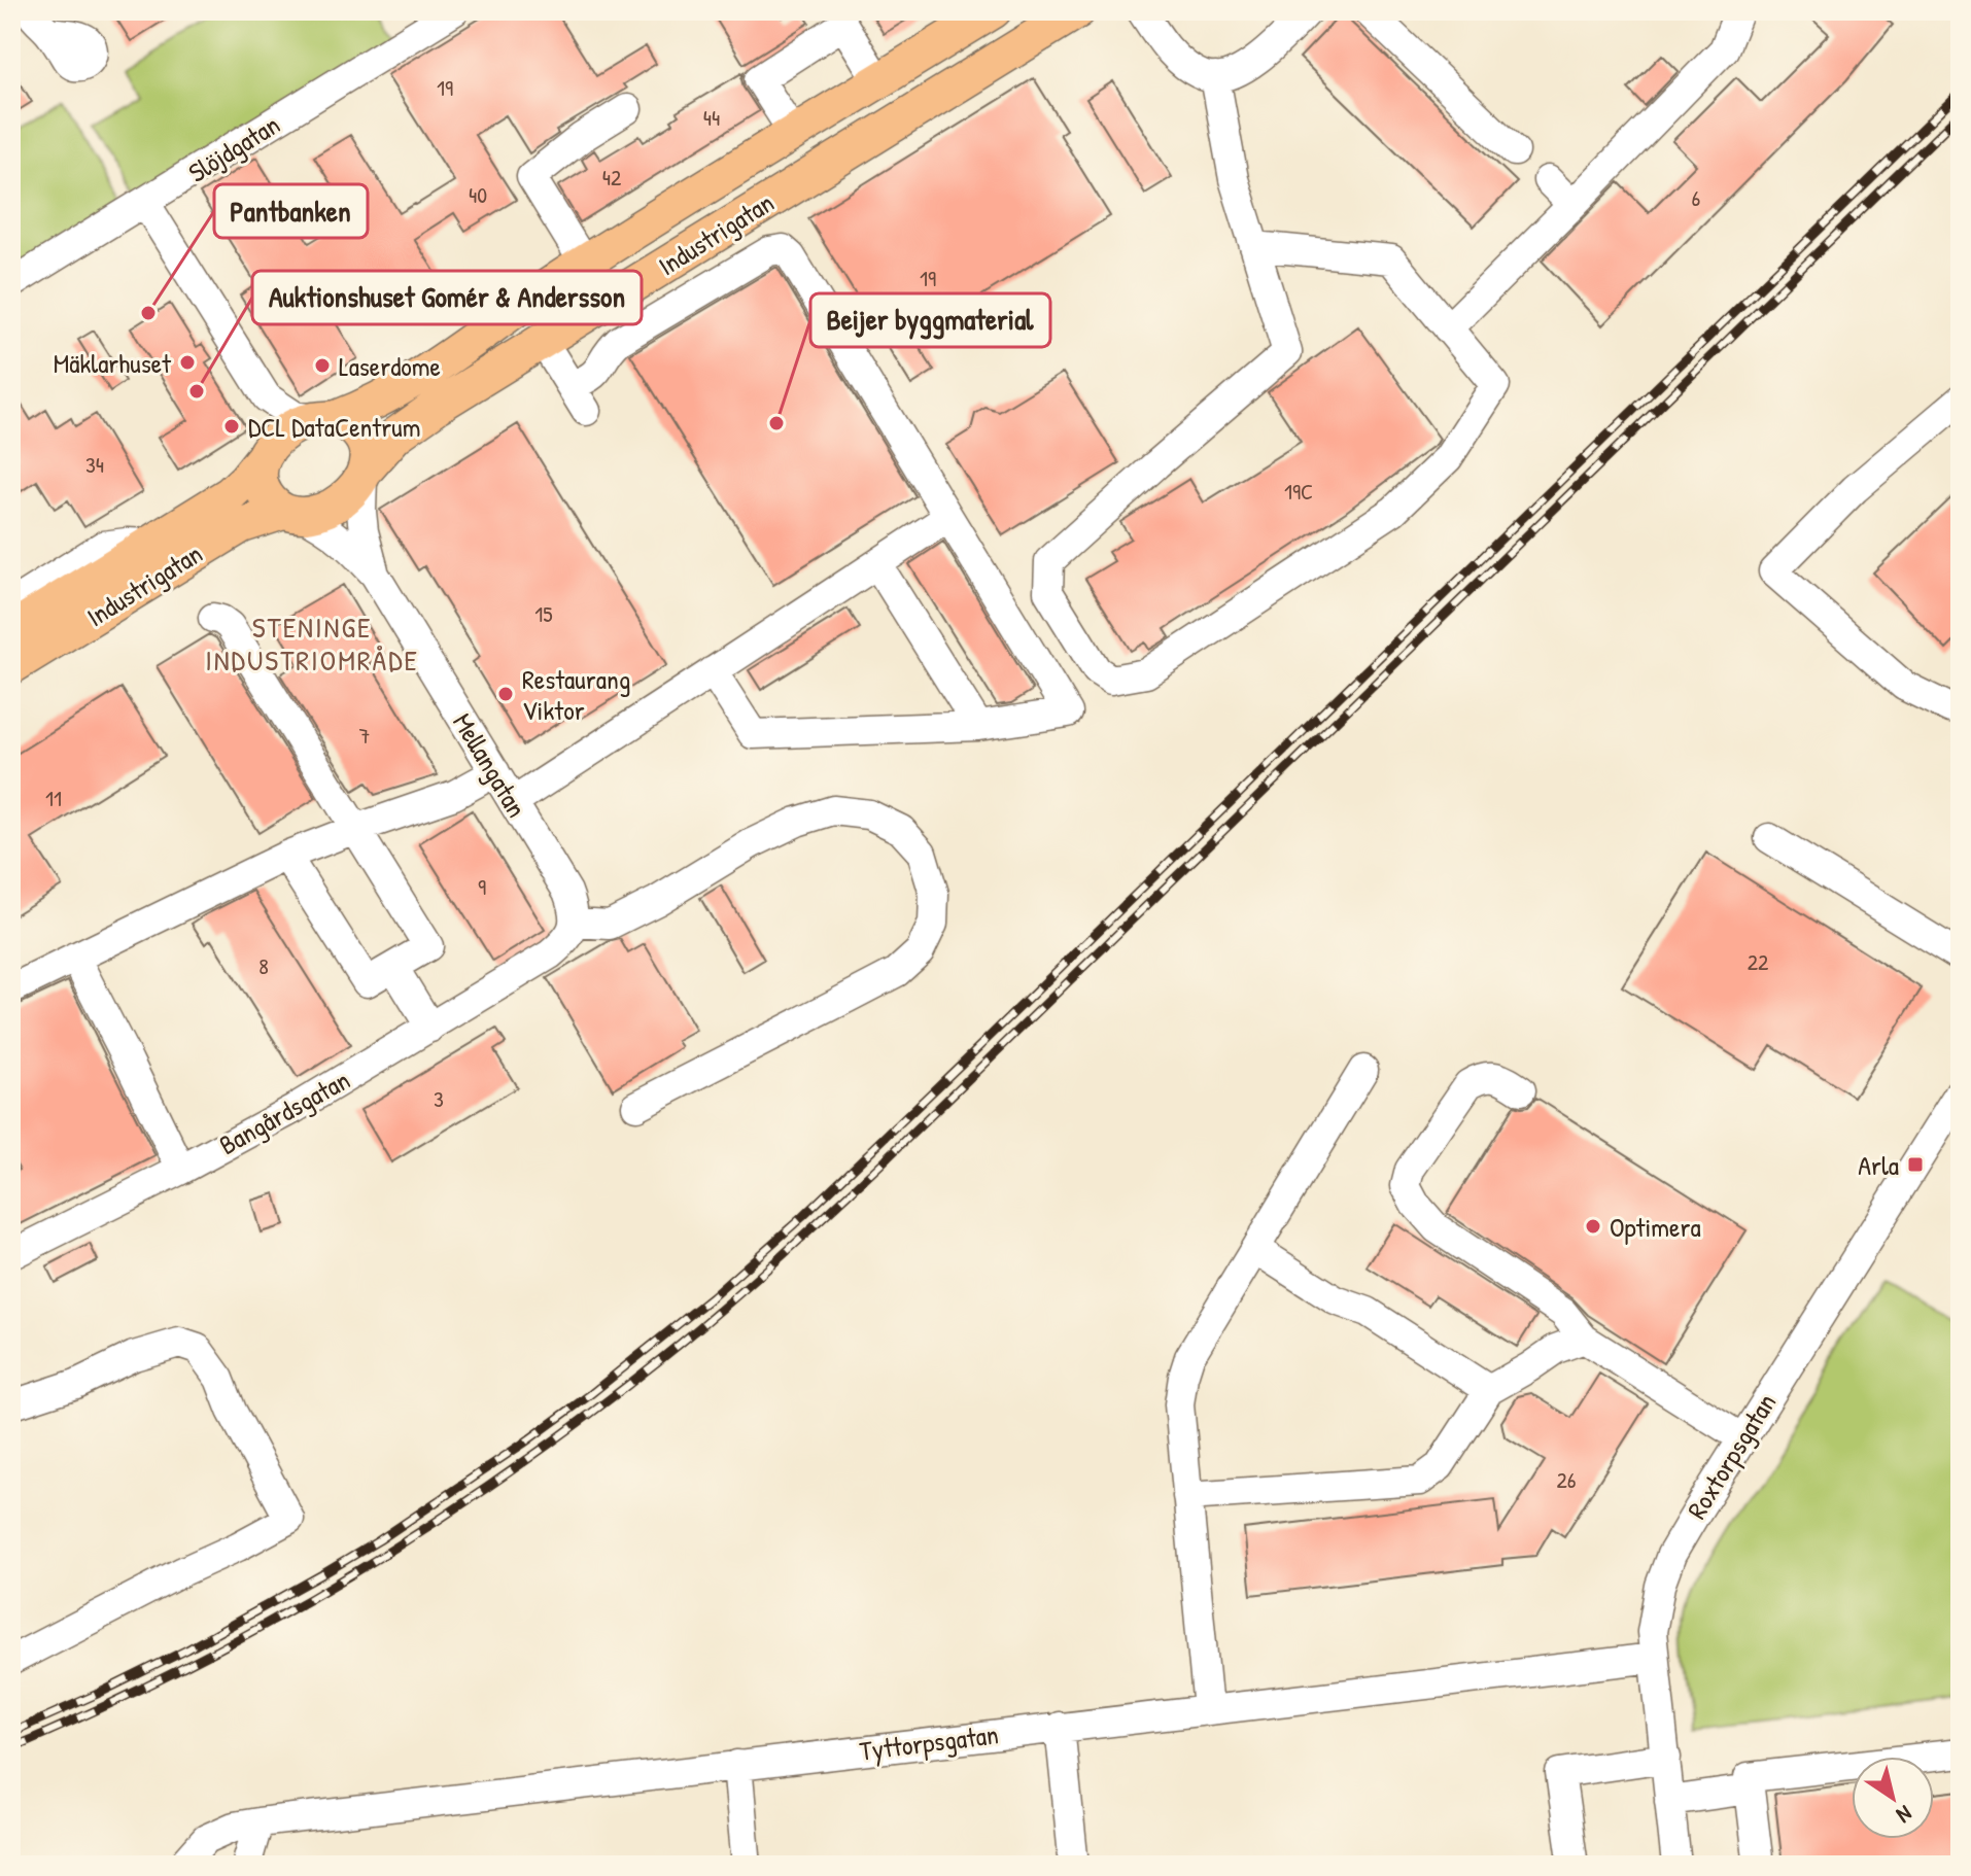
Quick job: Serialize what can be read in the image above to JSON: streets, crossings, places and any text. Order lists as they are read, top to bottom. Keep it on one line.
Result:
{"streets":{"main road":["Industrigatan"],"street":["Slöjdgatan","Mellangatan","Bangårdsgatan","Roxtorpsgatan","Tyttorpsgatan"]},"crossings":[["Industrigatan","Mellangatan"],["Mellangatan","Bangårdsgatan"],["Roxtorpsgatan","Tyttorpsgatan"]],"districts":["STENINGE INDUSTRIOMRÅDE"],"places":{"other":["Pantbanken","Mäklarhuset","Laserdome","Auktionshuset Gomér & Andersson","Beijer byggmaterial","DCL DataCentrum","Restaurang Viktor","Optimera"],"transit":["Arla"]},"house_numbers":["19","44","42","40","6","19","34","19C","15","7","11","9","22","8","3","26"],"north":"bottom right"}
